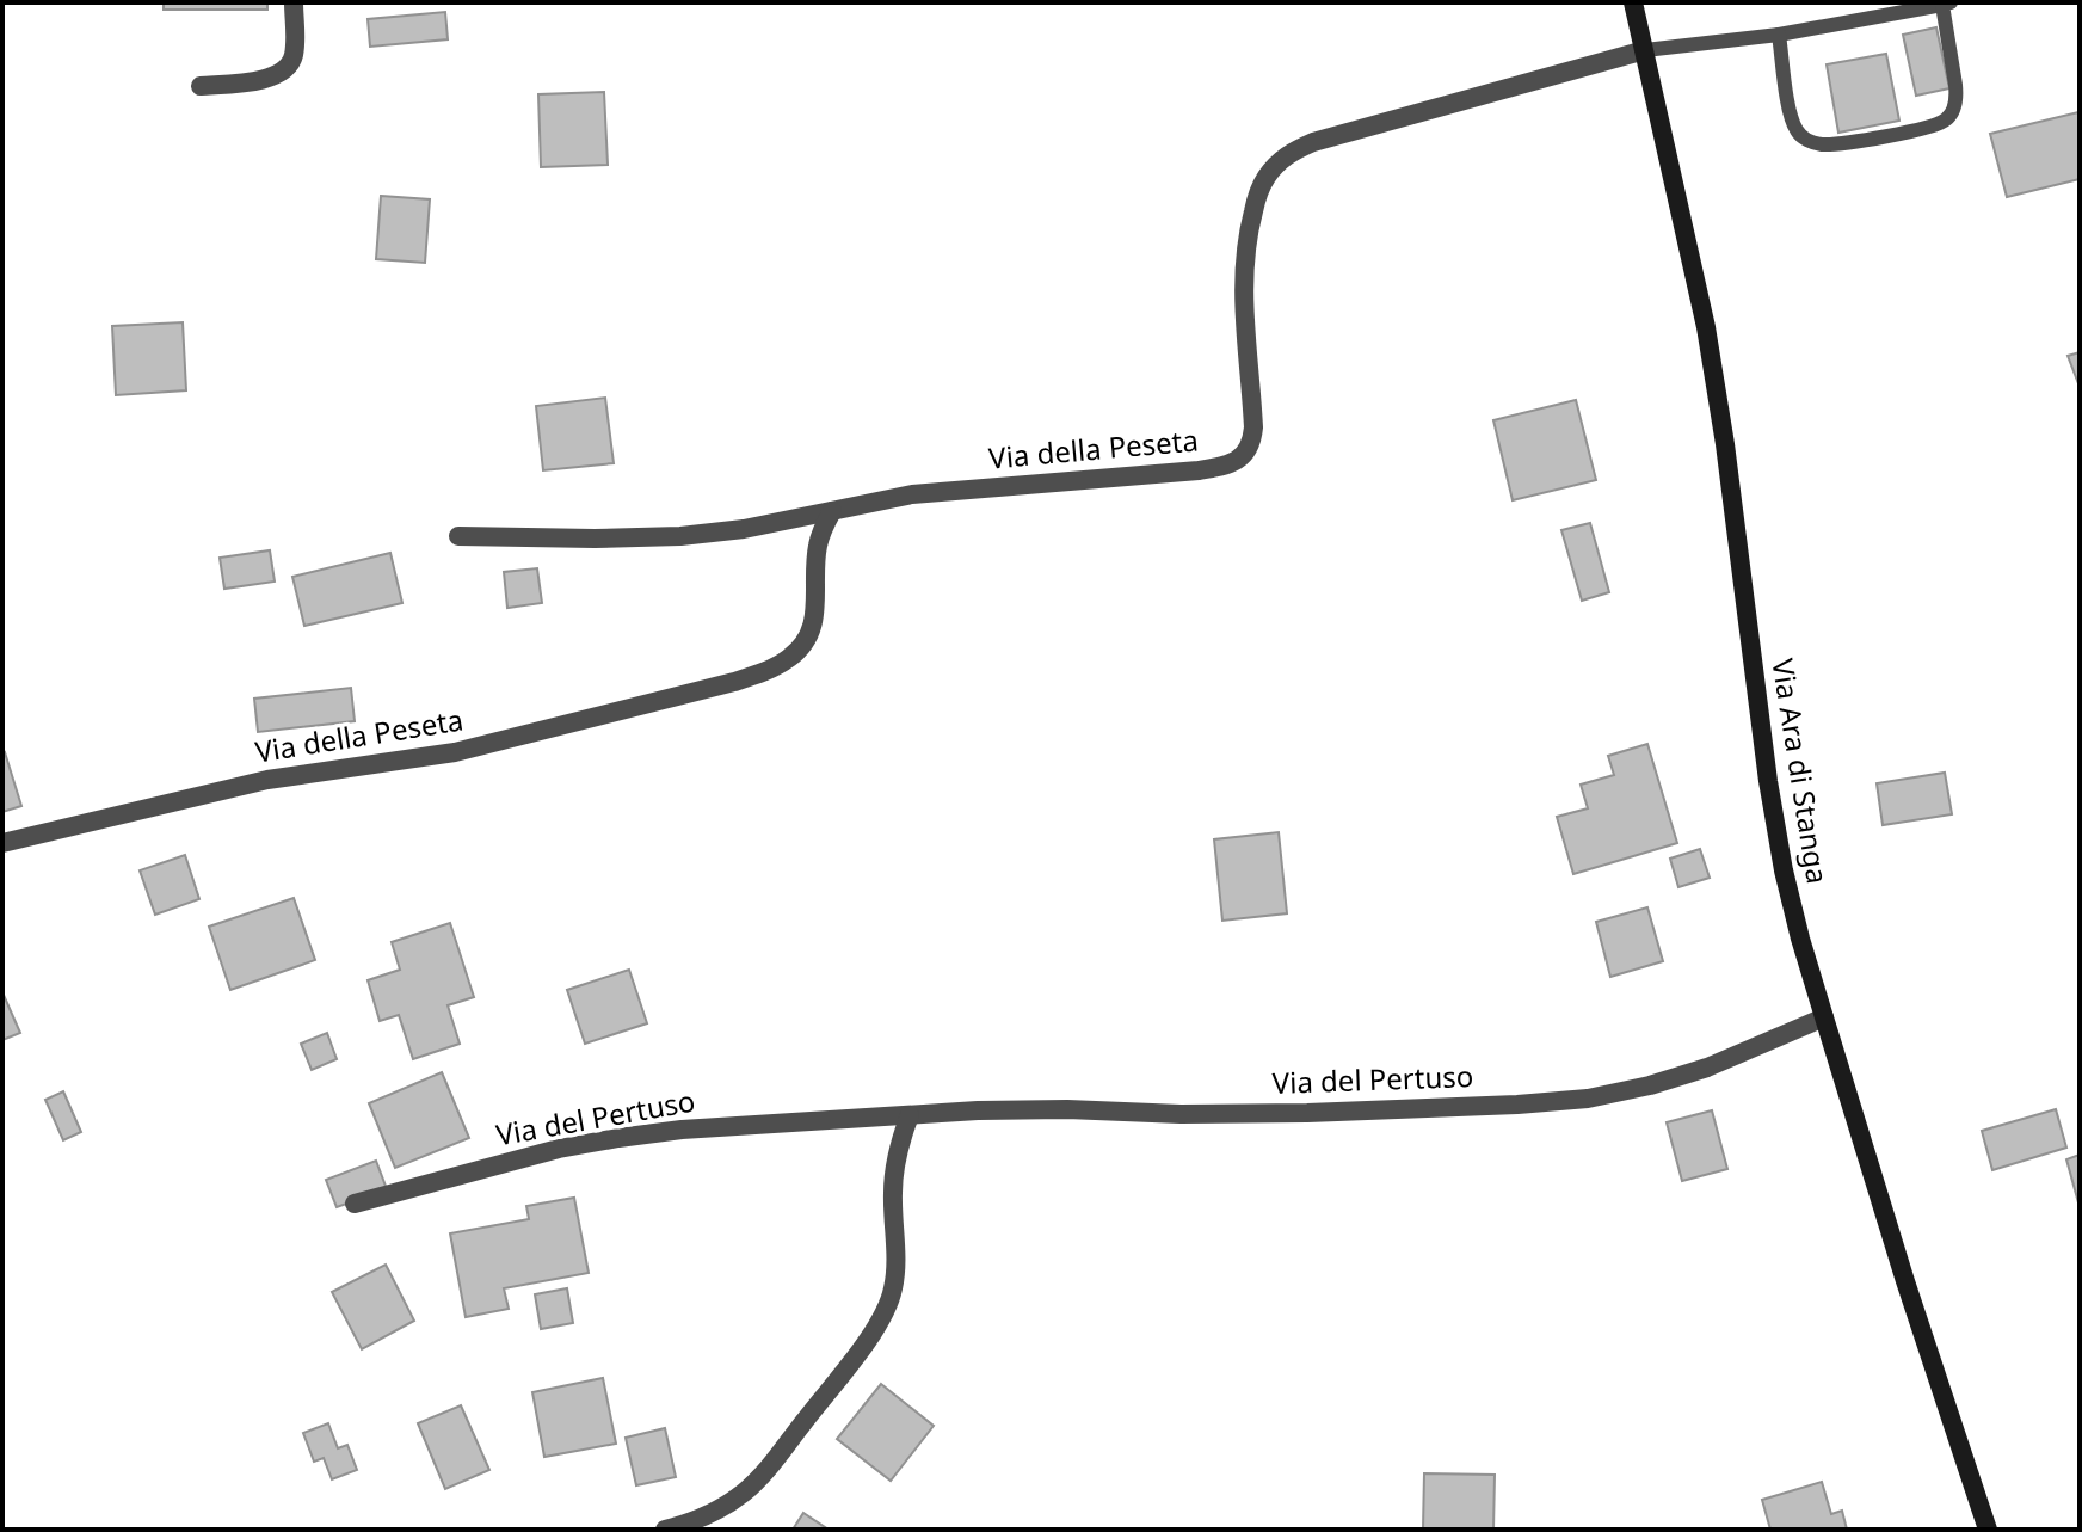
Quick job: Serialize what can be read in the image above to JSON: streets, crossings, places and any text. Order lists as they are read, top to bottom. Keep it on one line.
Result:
{"streets":{"street":["Via della Peseta","Via Ara di Stanga","Via del Pertuso"]},"crossings":[["Via della Peseta","Via Ara di Stanga"],["Via Ara di Stanga","Via del Pertuso"]]}
